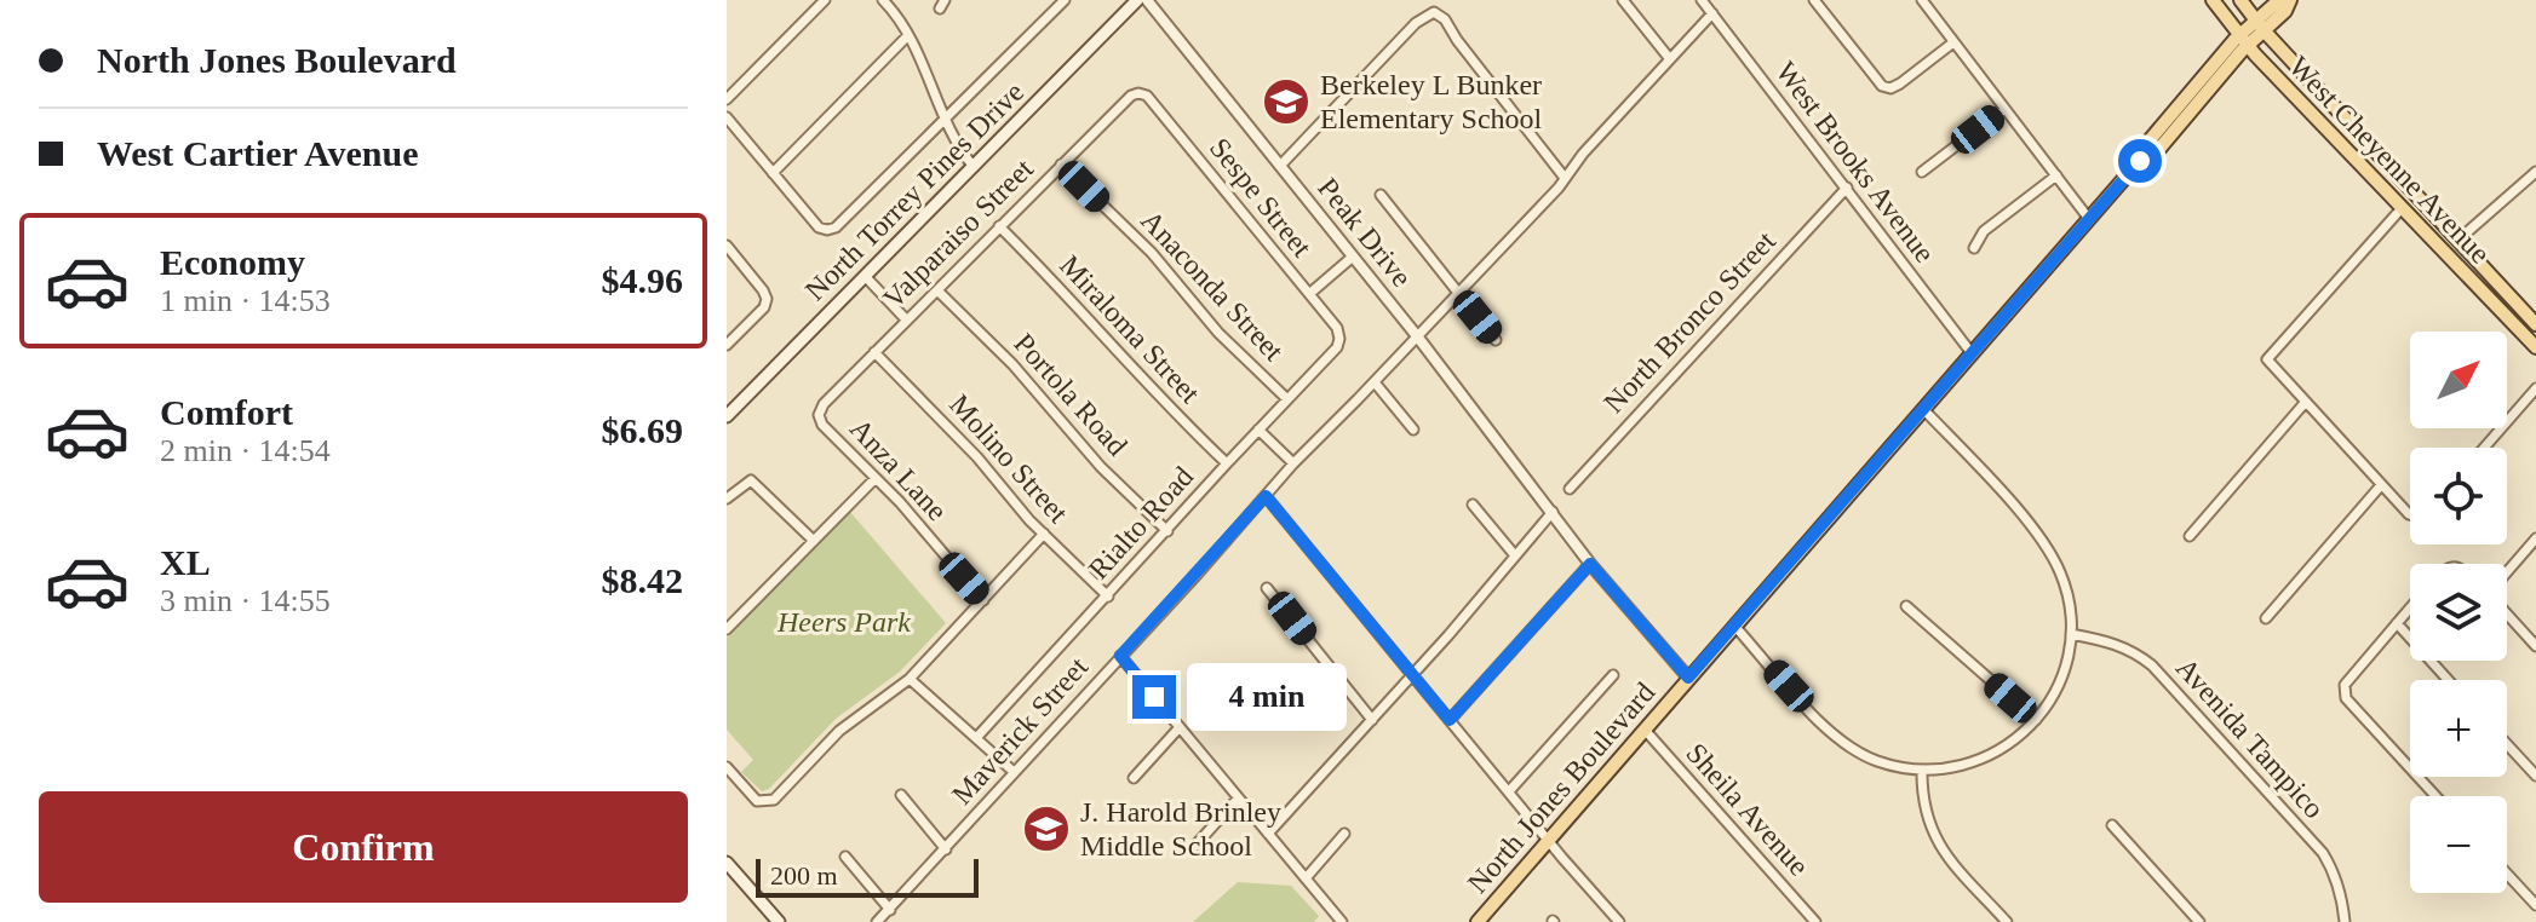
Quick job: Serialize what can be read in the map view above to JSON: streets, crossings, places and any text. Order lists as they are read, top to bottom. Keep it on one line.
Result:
{"streets":{"main road":["West Cheyenne Avenue","North Torrey Pines Drive","North Jones Boulevard"],"street":["West Brooks Avenue","Sespe Street","Peak Drive","Valparaiso Street","Anaconda Street","North Bronco Street","Miraloma Street","Portola Road","Molino Street","Anza Lane","Rialto Road","Maverick Street","Avenida Tampico","Sheila Avenue"]},"crossings":[["West Cheyenne Avenue","North Jones Boulevard"],["West Brooks Avenue","North Bronco Street"],["West Brooks Avenue","Maverick Street"],["West Brooks Avenue","North Jones Boulevard"],["Sespe Street","Valparaiso Street"],["Sespe Street","Rialto Road"],["Peak Drive","Maverick Street"],["Peak Drive","North Jones Boulevard"],["Valparaiso Street","Anaconda Street"],["Valparaiso Street","Miraloma Street"],["Valparaiso Street","Portola Road"],["Valparaiso Street","Molino Street"],["Valparaiso Street","Anza Lane"],["Anaconda Street","Rialto Road"],["Miraloma Street","Rialto Road"],["Portola Road","Rialto Road"],["Molino Street","Rialto Road"],["Avenida Tampico","North Jones Boulevard"],["North Jones Boulevard","Sheila Avenue"]],"parks":["Heers Park"],"places":{"school or university":["Berkeley L Bunker Elementary School","J. Harold Brinley Middle School"]},"scale_bar":"200 m","north":"top right","page":{"banner":["North Jones Boulevard","West Cartier Avenue"],"list":[{"name":"Economy","note":"1 min · 14:53","value":"$4.96"},{"name":"Comfort","note":"2 min · 14:54","value":"$6.69"},{"name":"XL","note":"3 min · 14:55","value":"$8.42"}],"map_buttons":["+","−"],"bubble":"4 min","buttons":"Confirm","scale":"200 m"}}
